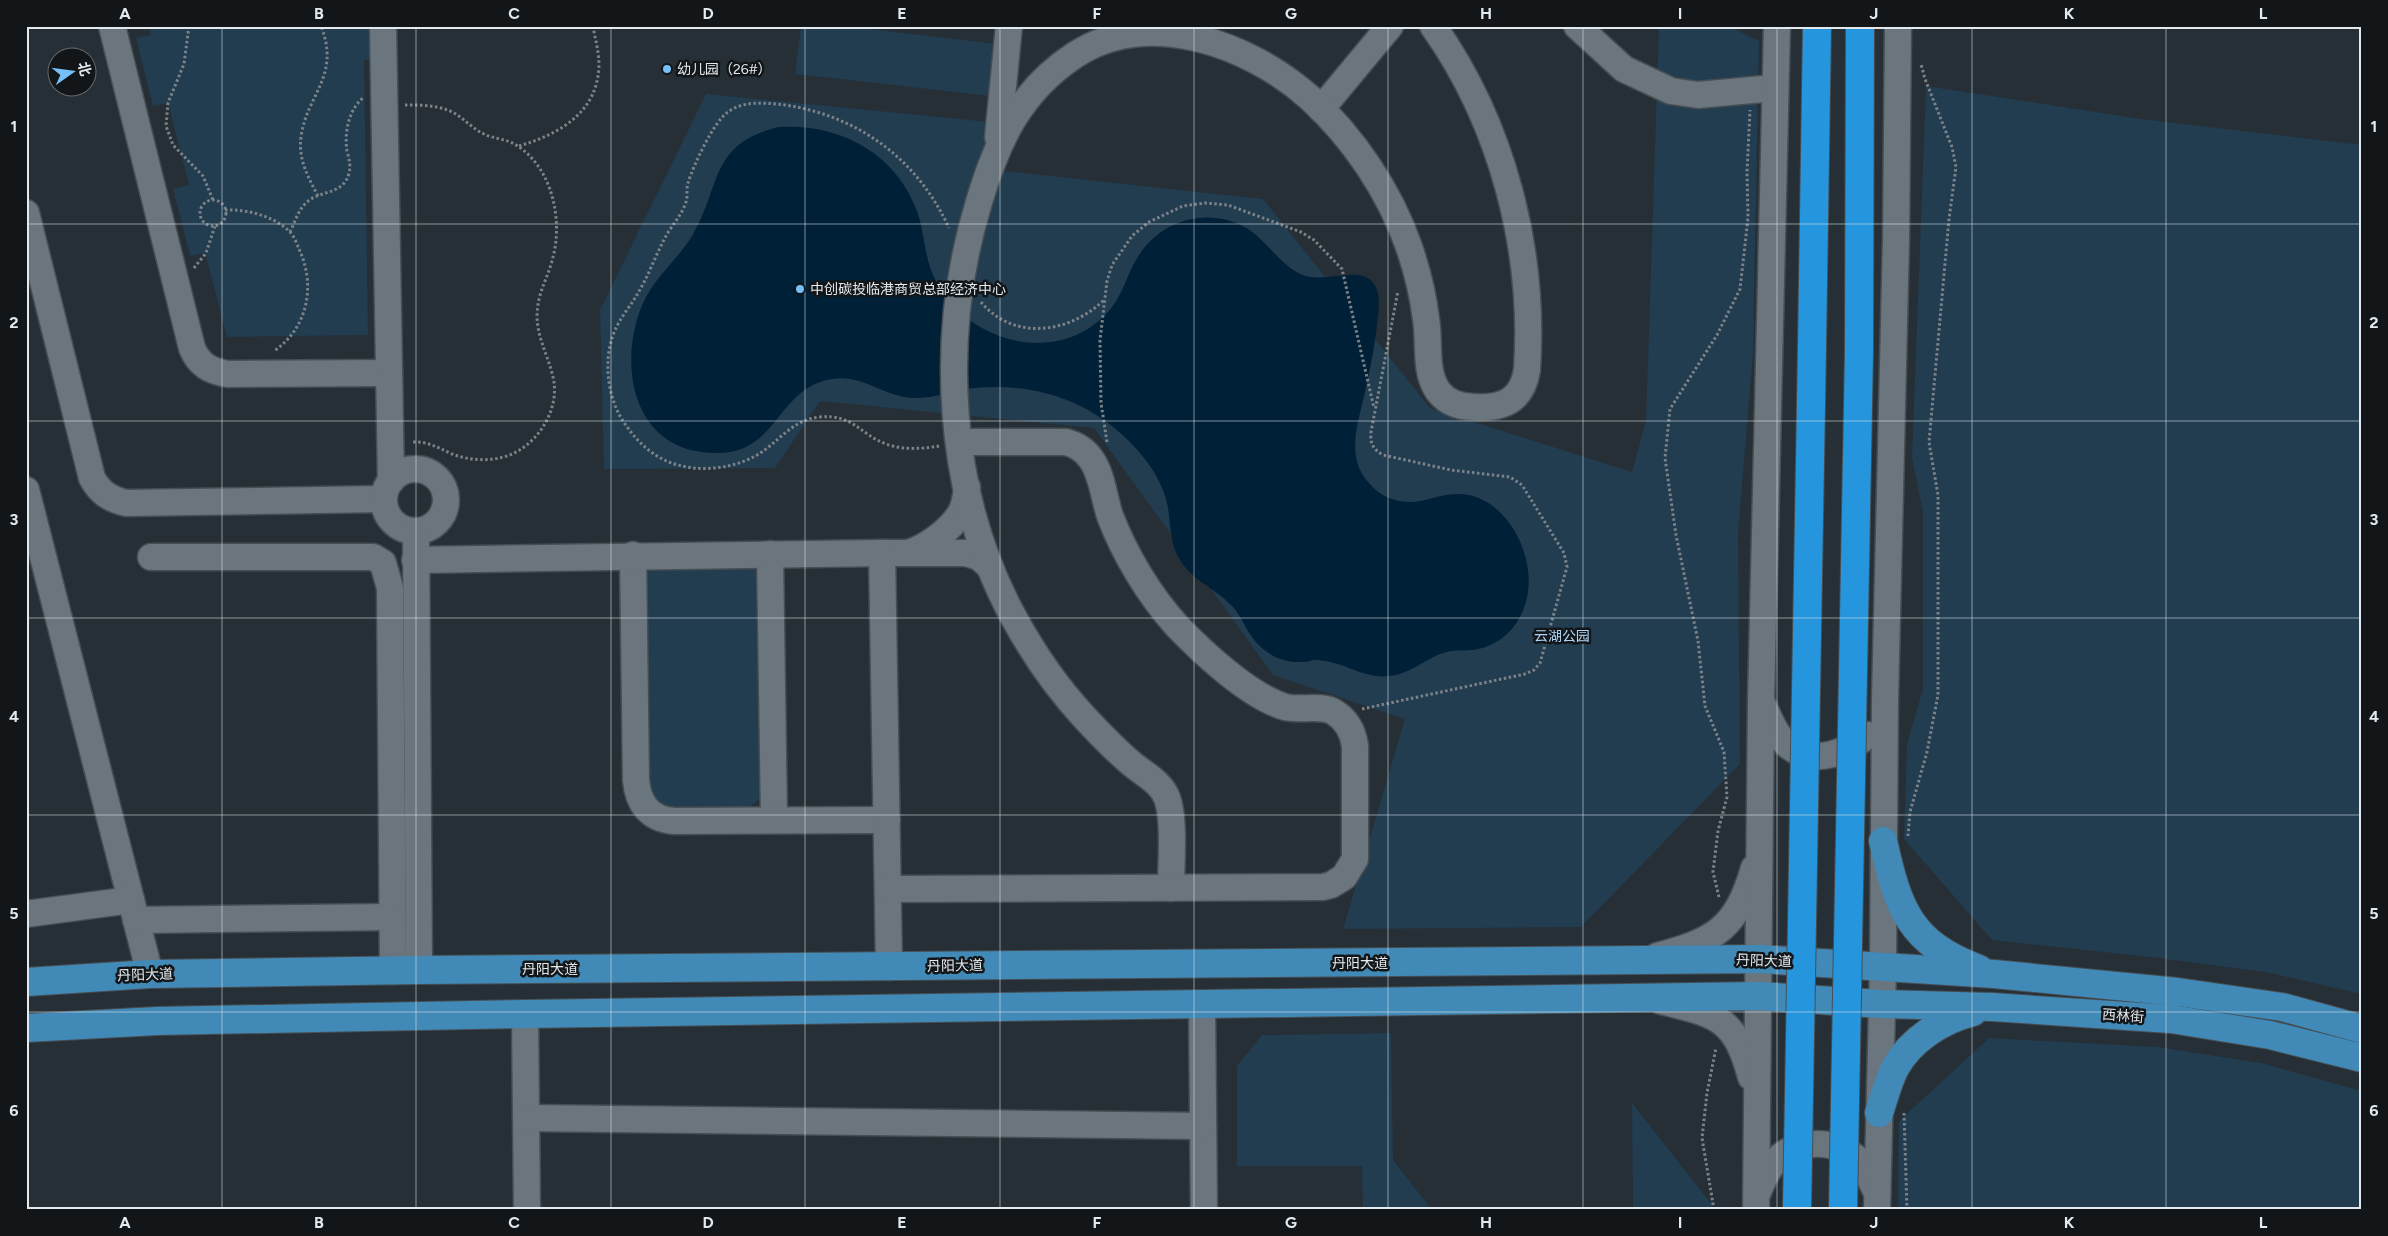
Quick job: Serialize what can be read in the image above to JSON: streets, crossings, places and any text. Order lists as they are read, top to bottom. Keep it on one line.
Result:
{"streets":{"main road":["丹阳大道","西林街"]},"crossings":[["丹阳大道","西林街"]],"parks":["云湖公园"],"places":["幼儿园（26#）","中创碳投临港商贸总部经济中心"],"north":"right","grid":{"columns":["A","B","C","D","E","F","G","H","I","J","K","L"],"rows":["1","2","3","4","5","6"]}}
